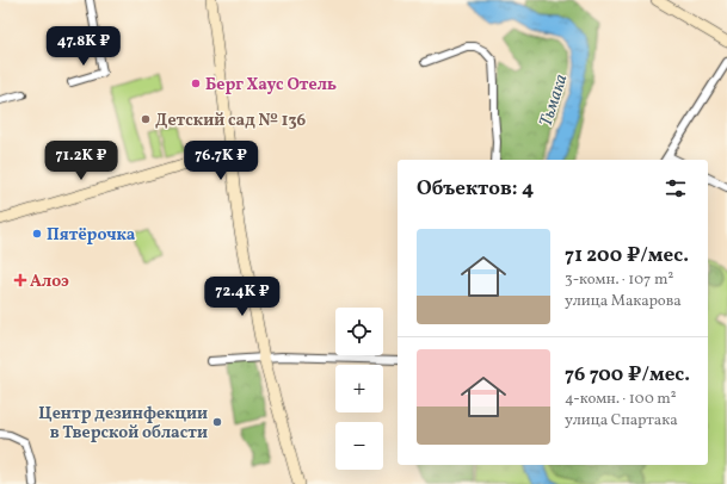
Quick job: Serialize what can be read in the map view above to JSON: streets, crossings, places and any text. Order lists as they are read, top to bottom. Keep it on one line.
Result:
{"water":["Тьмака"],"places":{"other":["Берг Хаус Отель","Детский сад № 136","Пятёрочка","Центр дезинфекции в Тверской области"],"health":["Алоэ"]},"page":{"price":["47.8K ₽","71.2K ₽","76.7K ₽","72.4K ₽"],"heading":"Объектов: 4","list":[{"name":"71 200 ₽/мес.","note":"3-комн. · 107 m² · улица Макарова"},{"name":"76 700 ₽/мес.","note":"4-комн. · 100 m² · улица Спартака"}],"map_buttons":["+","−"]}}
